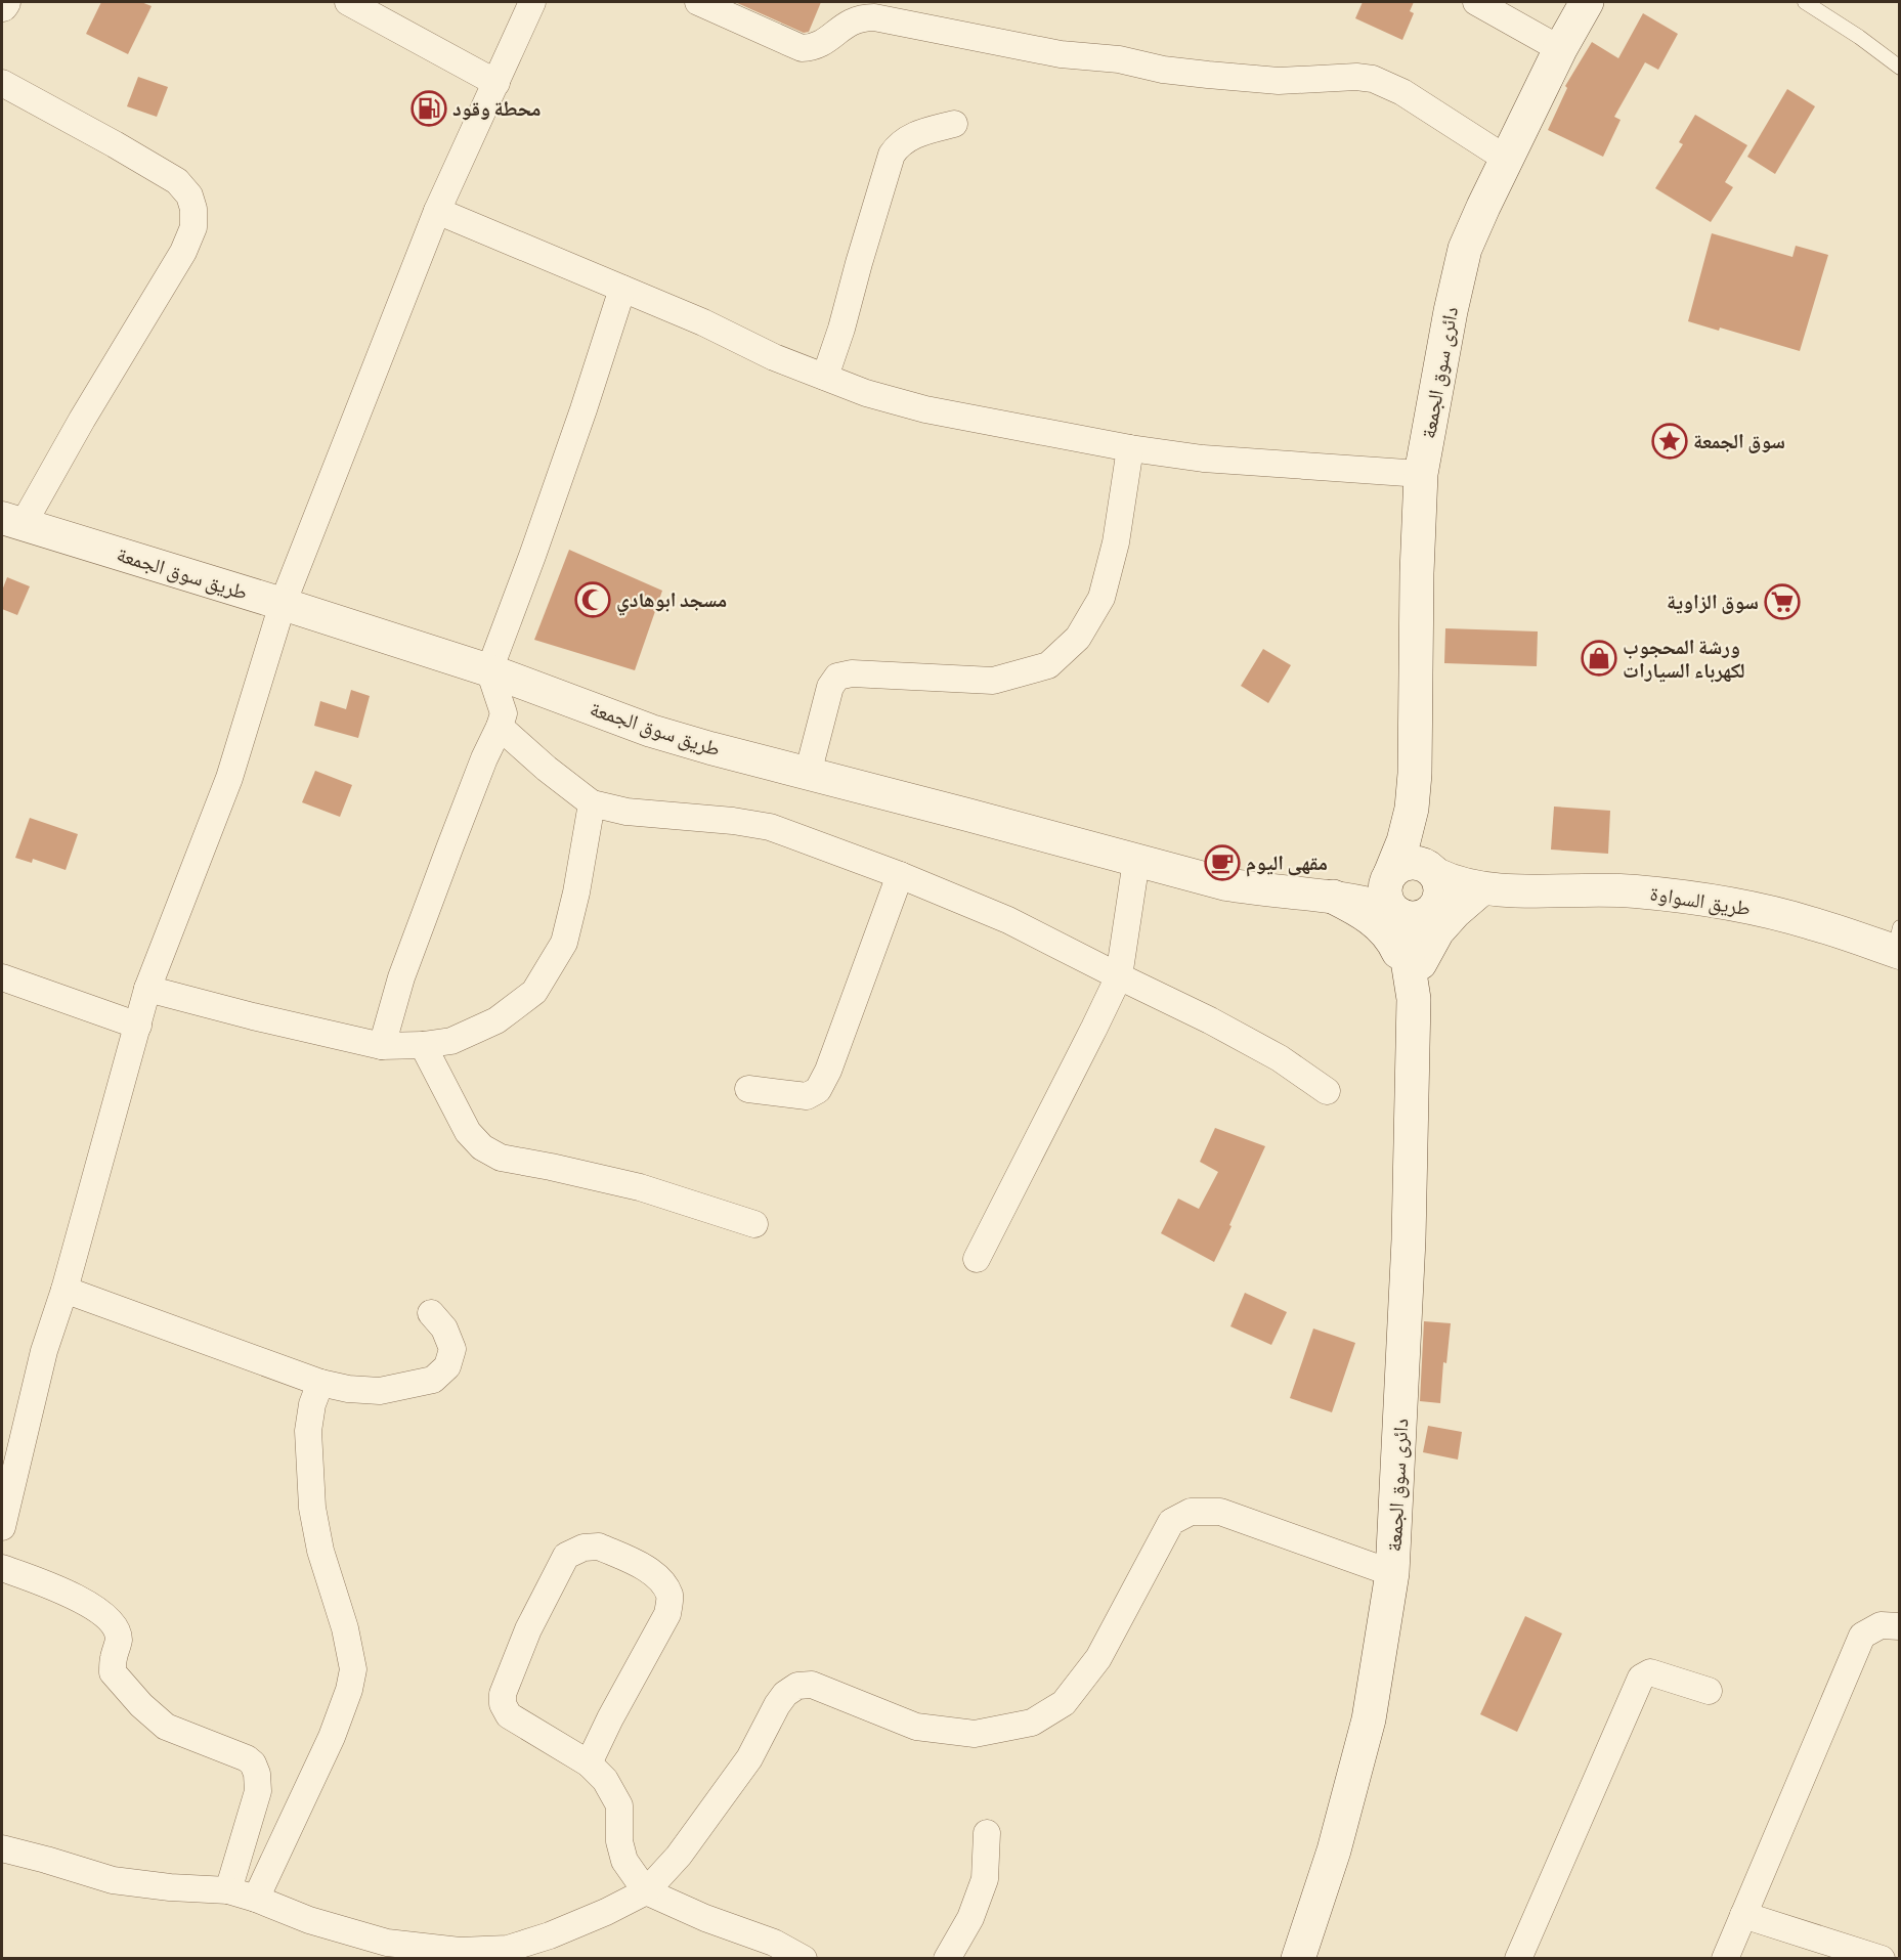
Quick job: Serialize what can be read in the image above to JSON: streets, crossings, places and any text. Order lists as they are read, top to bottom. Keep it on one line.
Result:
{"streets":{"main road":["دائرى سوق الجمعة"],"street":["طريق سوق الجمعة","طريق السواوة"]},"crossings":[["طريق سوق الجمعة","طريق السواوة"]],"places":{"fuel station":["محطة وقود"],"place":["سوق الجمعة"],"mosque":["مسجد ابوهادي"],"supermarket":["سوق الزاوية"],"shop":["ورشة المحجوب لكهرباء السيارات"],"cafe":["مقهى اليوم"]}}
